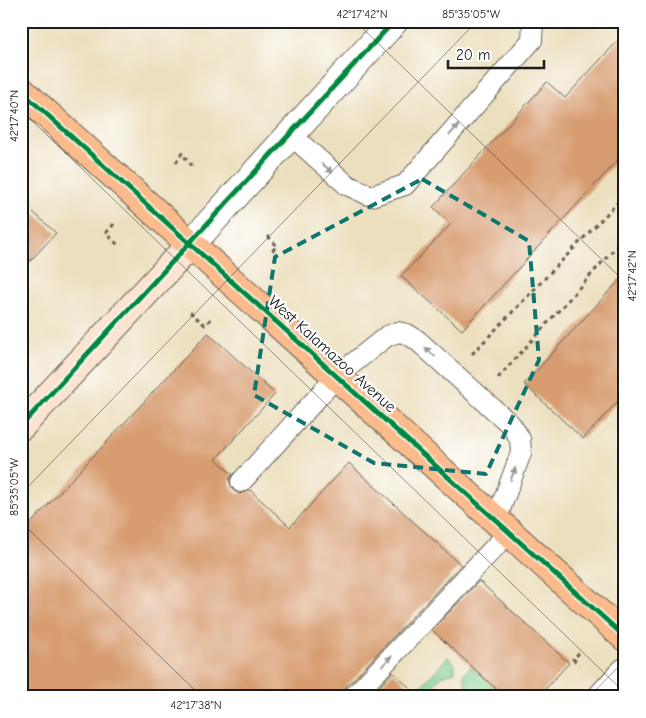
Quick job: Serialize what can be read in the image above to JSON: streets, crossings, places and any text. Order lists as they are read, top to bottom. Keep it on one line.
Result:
{"streets":{"main road":["West Kalamazoo Avenue"]},"scale_bar":"20 m","coordinates":["42°17'42\"N","85°35'05\"W","42°17'40\"N","42°17'38\"N"]}
